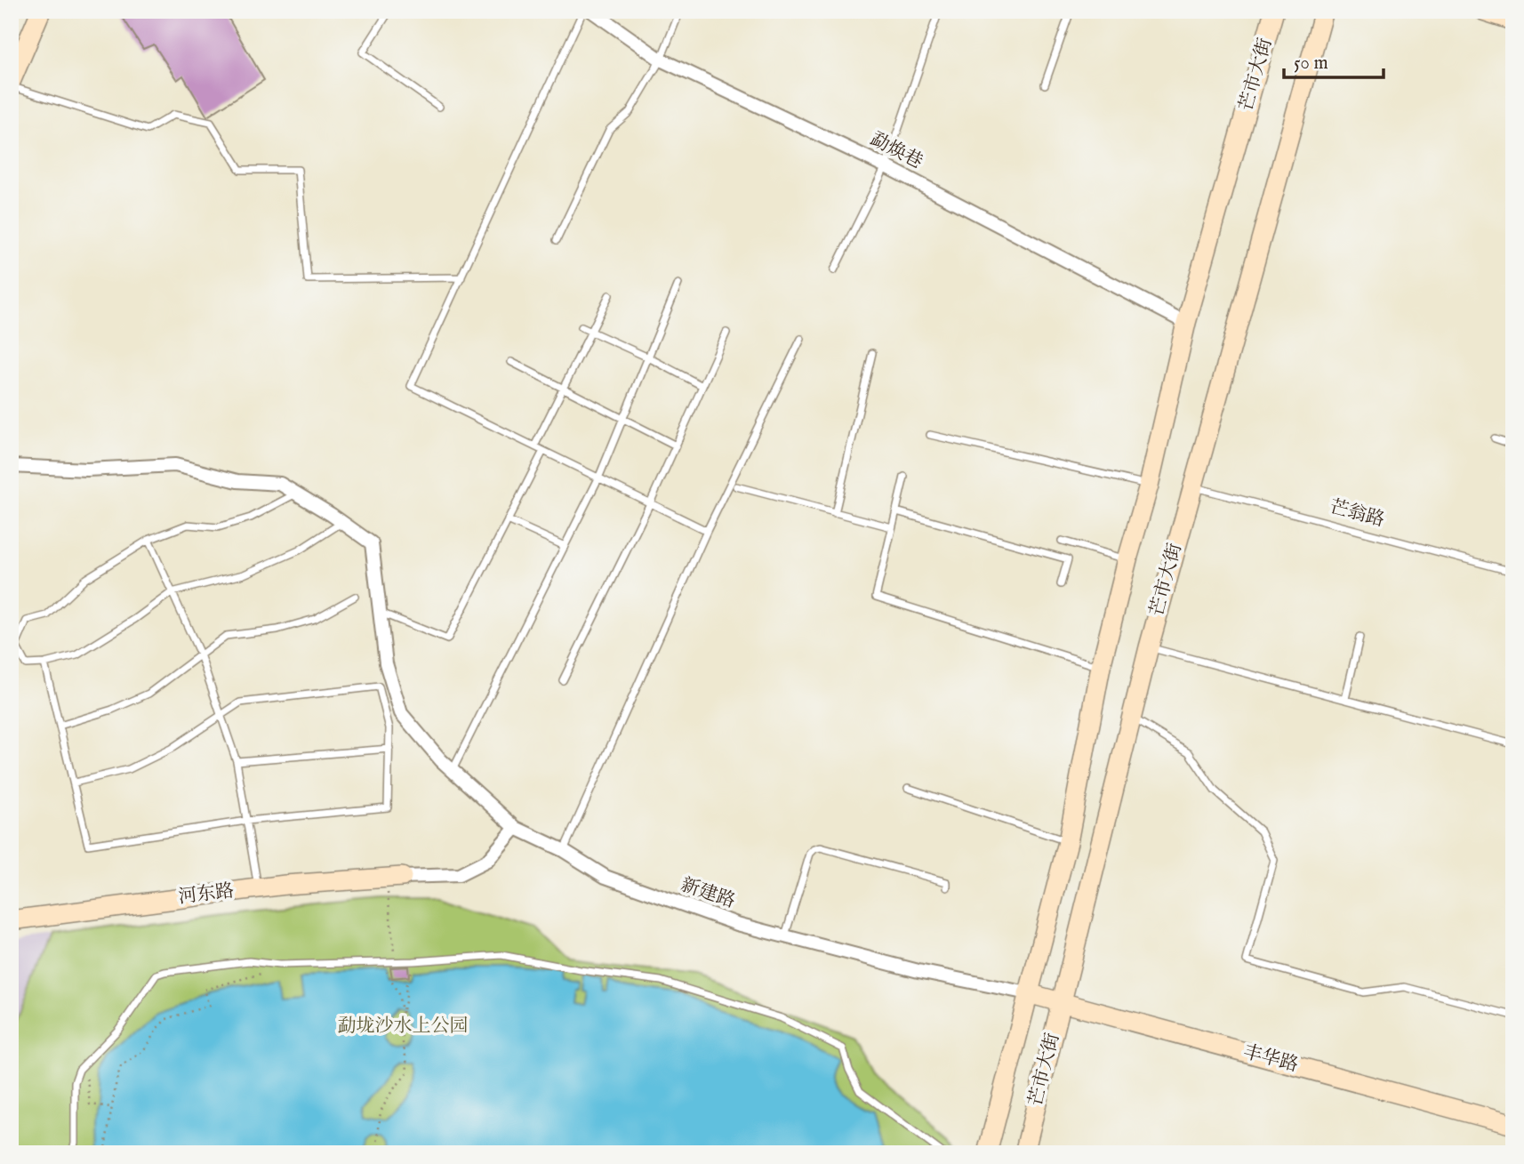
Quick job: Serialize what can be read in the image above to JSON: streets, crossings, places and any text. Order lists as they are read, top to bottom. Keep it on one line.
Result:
{"streets":{"main road":["芒市大街","河东路","丰华路"],"street":["勐焕巷","新建路"],"lane":["芒翁路"]},"crossings":[["芒市大街","勐焕巷"],["芒市大街","芒翁路"],["芒市大街","新建路"],["芒市大街","丰华路"],["新建路","丰华路"]],"parks":["勐垅沙水上公园"],"scale_bar":"50 m"}
